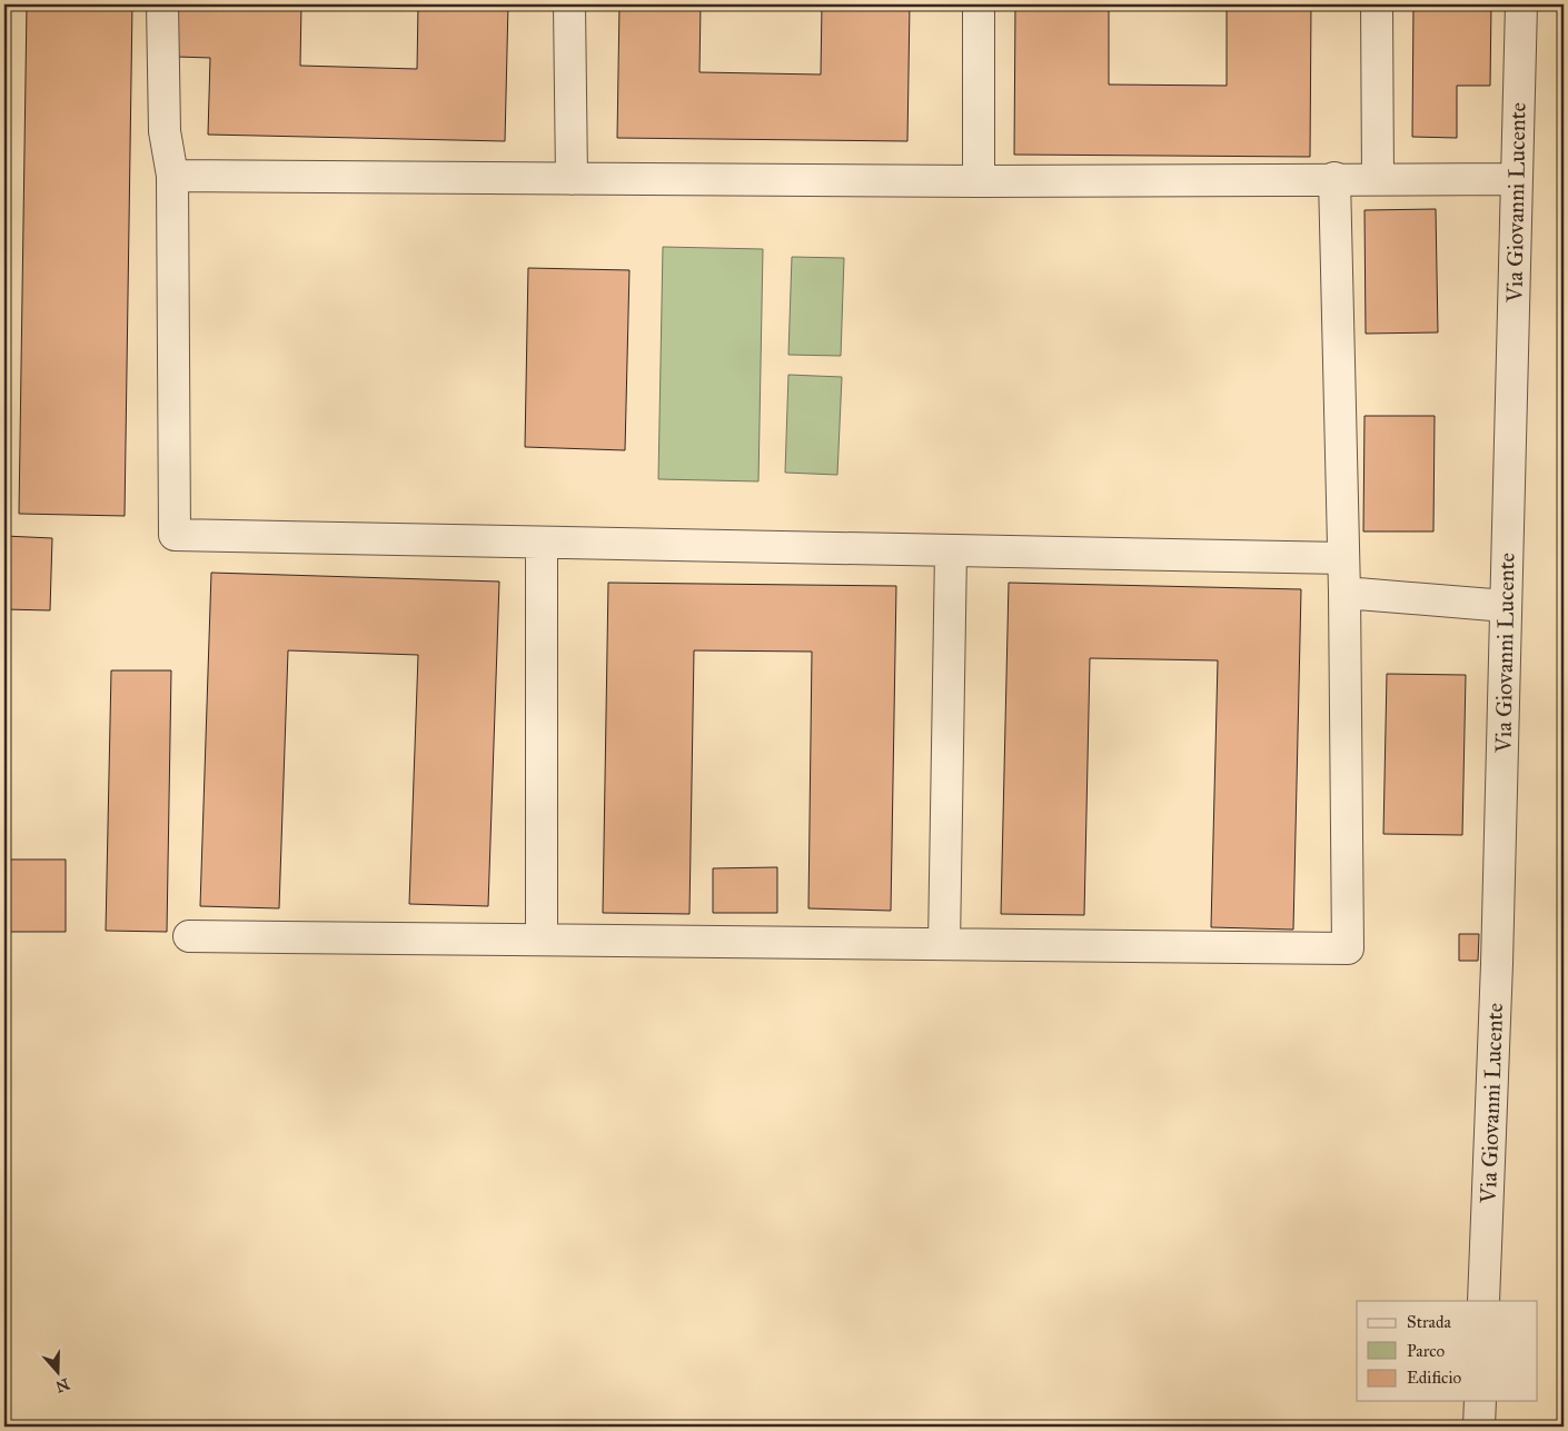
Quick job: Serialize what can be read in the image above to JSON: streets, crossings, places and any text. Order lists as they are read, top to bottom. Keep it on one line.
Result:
{"streets":{"lane":["Via Giovanni Lucente"]},"legend":["Strada","Parco","Edificio"],"north":"bottom"}
